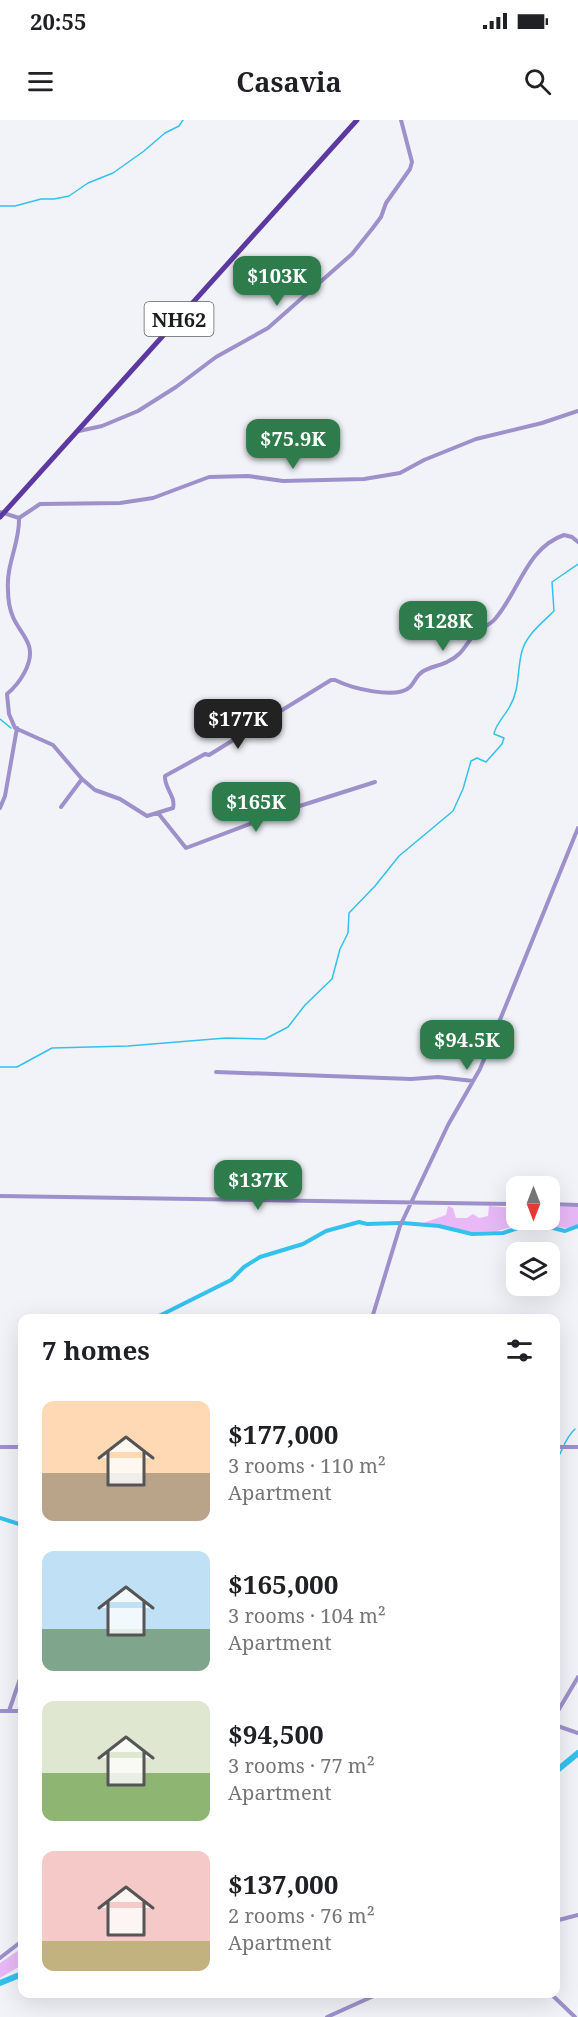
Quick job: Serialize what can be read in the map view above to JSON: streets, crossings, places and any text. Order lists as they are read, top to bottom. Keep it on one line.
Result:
{"streets":{"main road":["NH62"]},"north":"bottom","page":{"status":"20:55","header":"Casavia","price":["$103K","$75.9K","$128K","$177K","$165K","$94.5K","$137K"],"heading":"7 homes","list":[{"name":"$177,000","note":"3 rooms · 110 m² · Apartment"},{"name":"$165,000","note":"3 rooms · 104 m² · Apartment"},{"name":"$94,500","note":"3 rooms · 77 m² · Apartment"},{"name":"$137,000","note":"2 rooms · 76 m² · Apartment"}]}}
